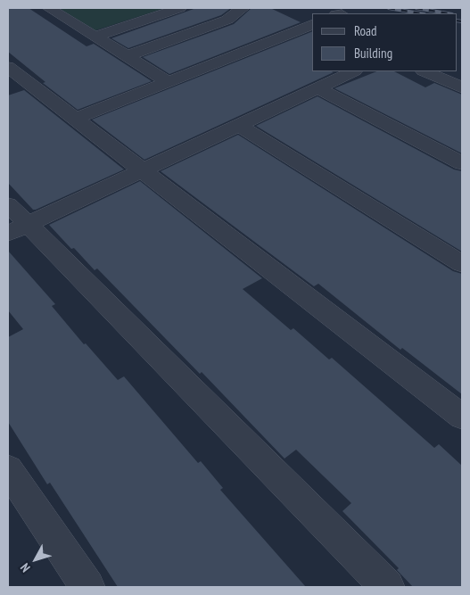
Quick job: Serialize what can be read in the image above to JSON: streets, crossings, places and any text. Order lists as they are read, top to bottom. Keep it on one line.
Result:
{"legend":["Road","Building"],"north":"bottom left"}
